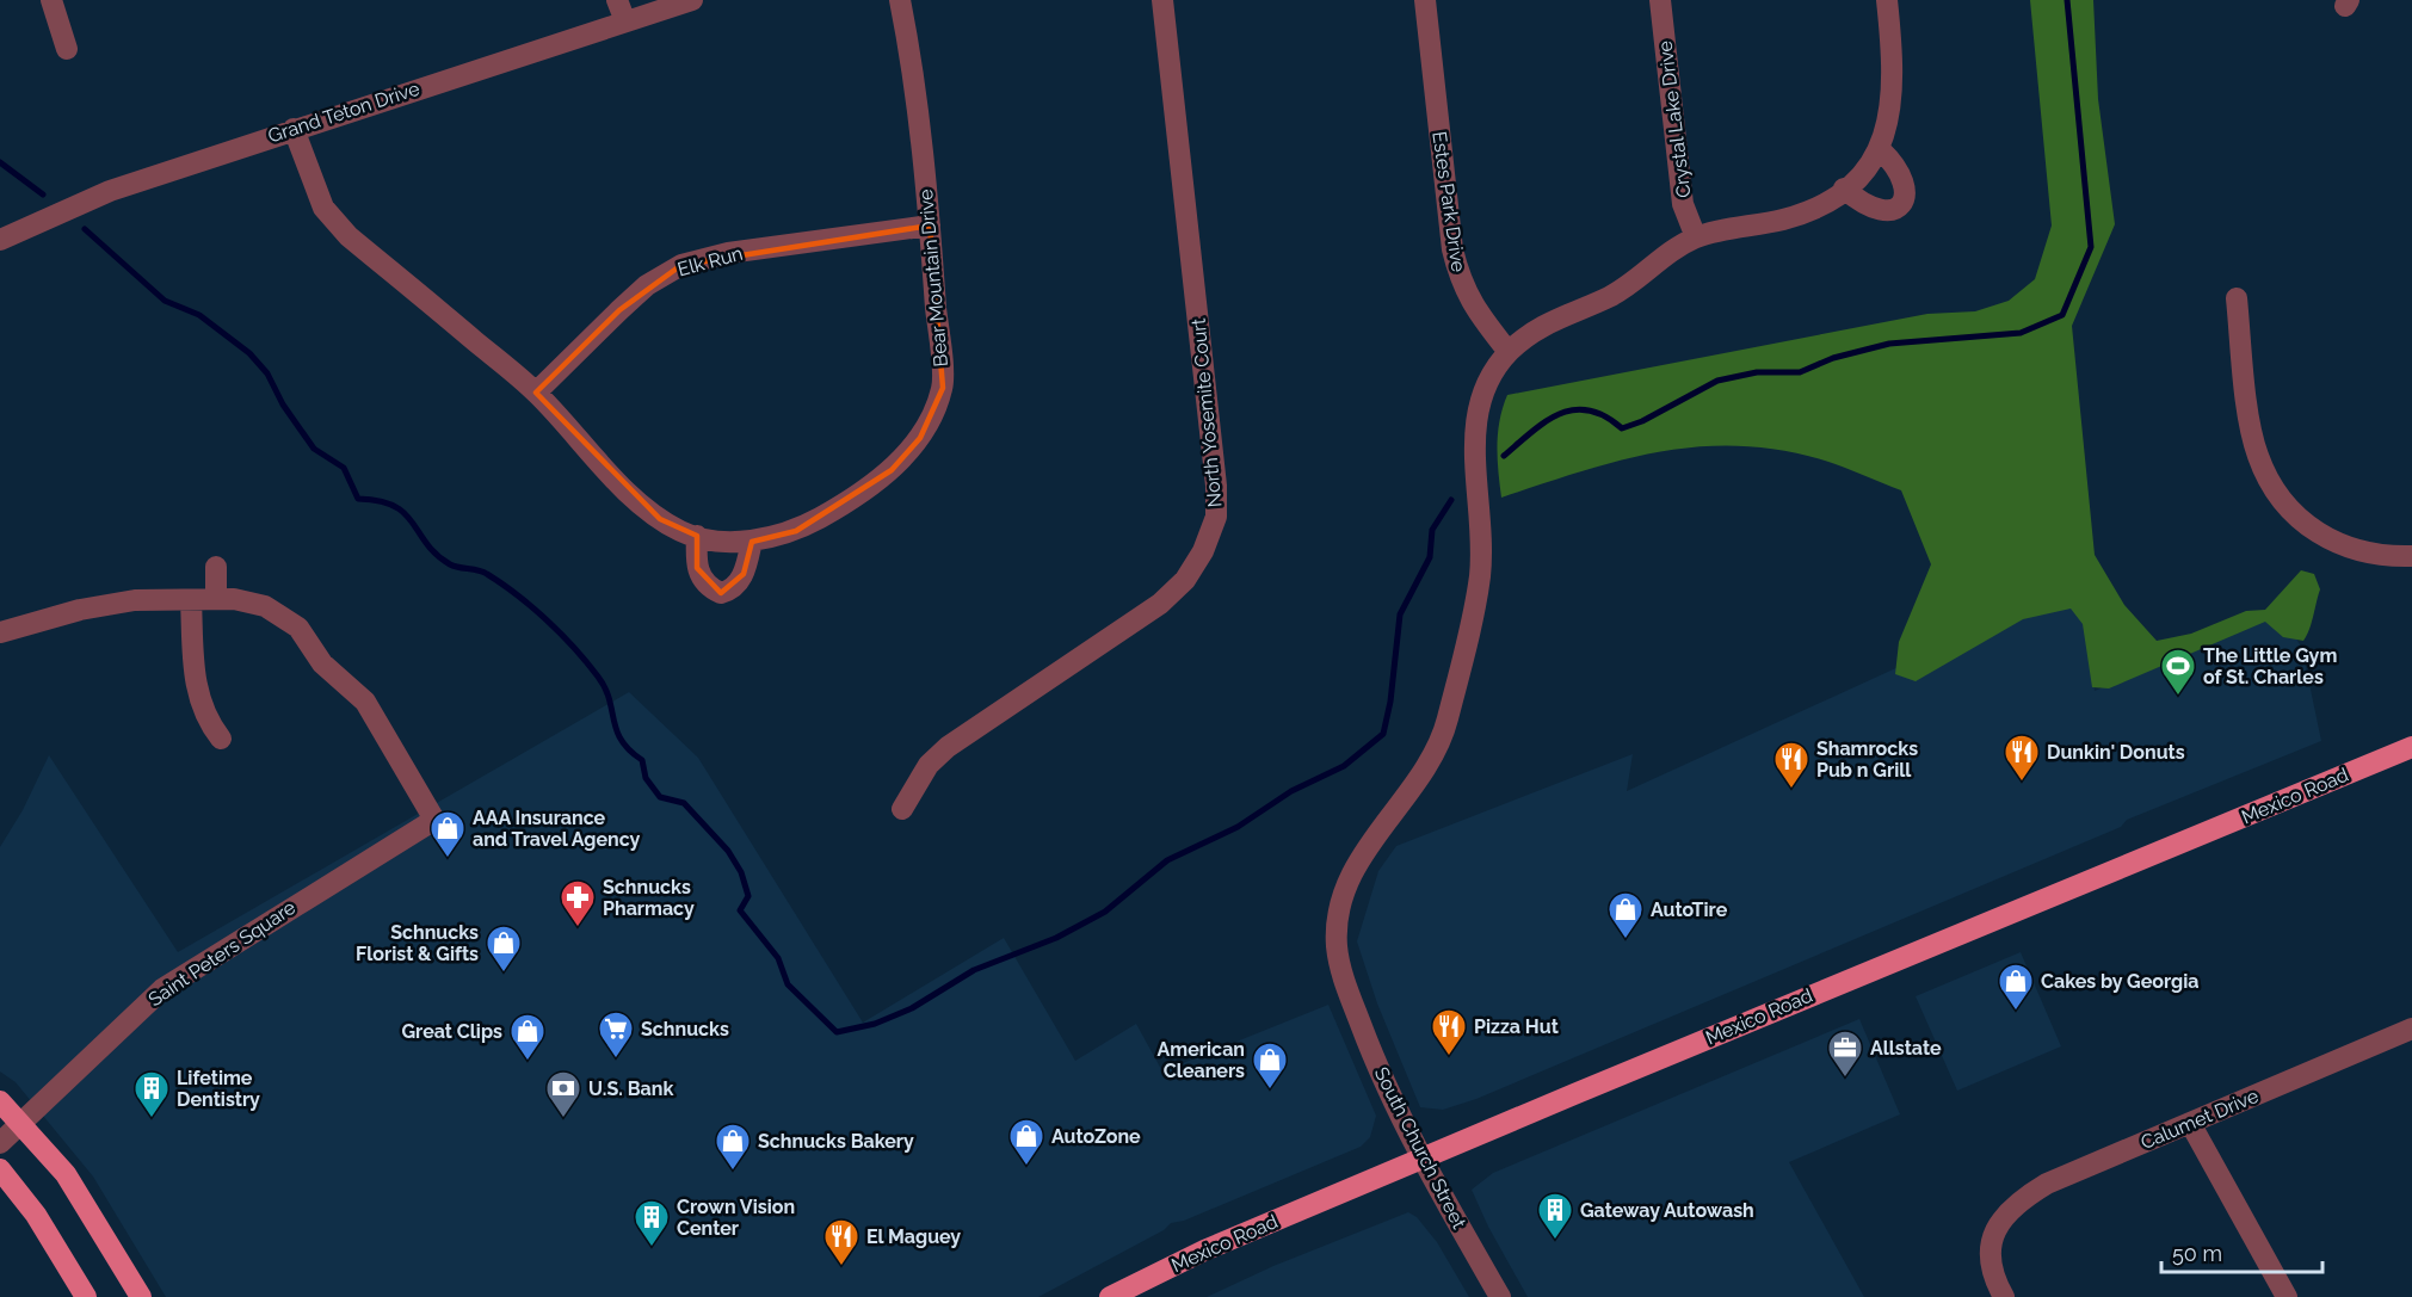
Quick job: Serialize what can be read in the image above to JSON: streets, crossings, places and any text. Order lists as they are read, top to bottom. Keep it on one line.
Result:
{"streets":{"main road":["Mexico Road"],"street":["Grand Teton Drive","Crystal Lake Drive","Estes Park Drive","Elk Run","Bear Mountain Drive","North Yosemite Court","Saint Peters Square","Calumet Drive","South Church Street"]},"crossings":[["Grand Teton Drive","Bear Mountain Drive"],["Estes Park Drive","South Church Street"],["Elk Run","Bear Mountain Drive"],["Mexico Road","South Church Street"]],"places":{"sports":["The Little Gym of St. Charles"],"restaurant":["Dunkin' Donuts","Shamrocks Pub n Grill","Pizza Hut","El Maguey"],"shop":["AAA Insurance and Travel Agency","AutoTire","Schnucks Florist & Gifts","Cakes by Georgia","Great Clips","American Cleaners","AutoZone","Schnucks Bakery"],"pharmacy":["Schnucks Pharmacy"],"supermarket":["Schnucks"],"office":["Allstate"],"building":["Lifetime Dentistry","Gateway Autowash","Crown Vision Center"],"bank":["U.S. Bank"]},"scale_bar":"50 m"}
